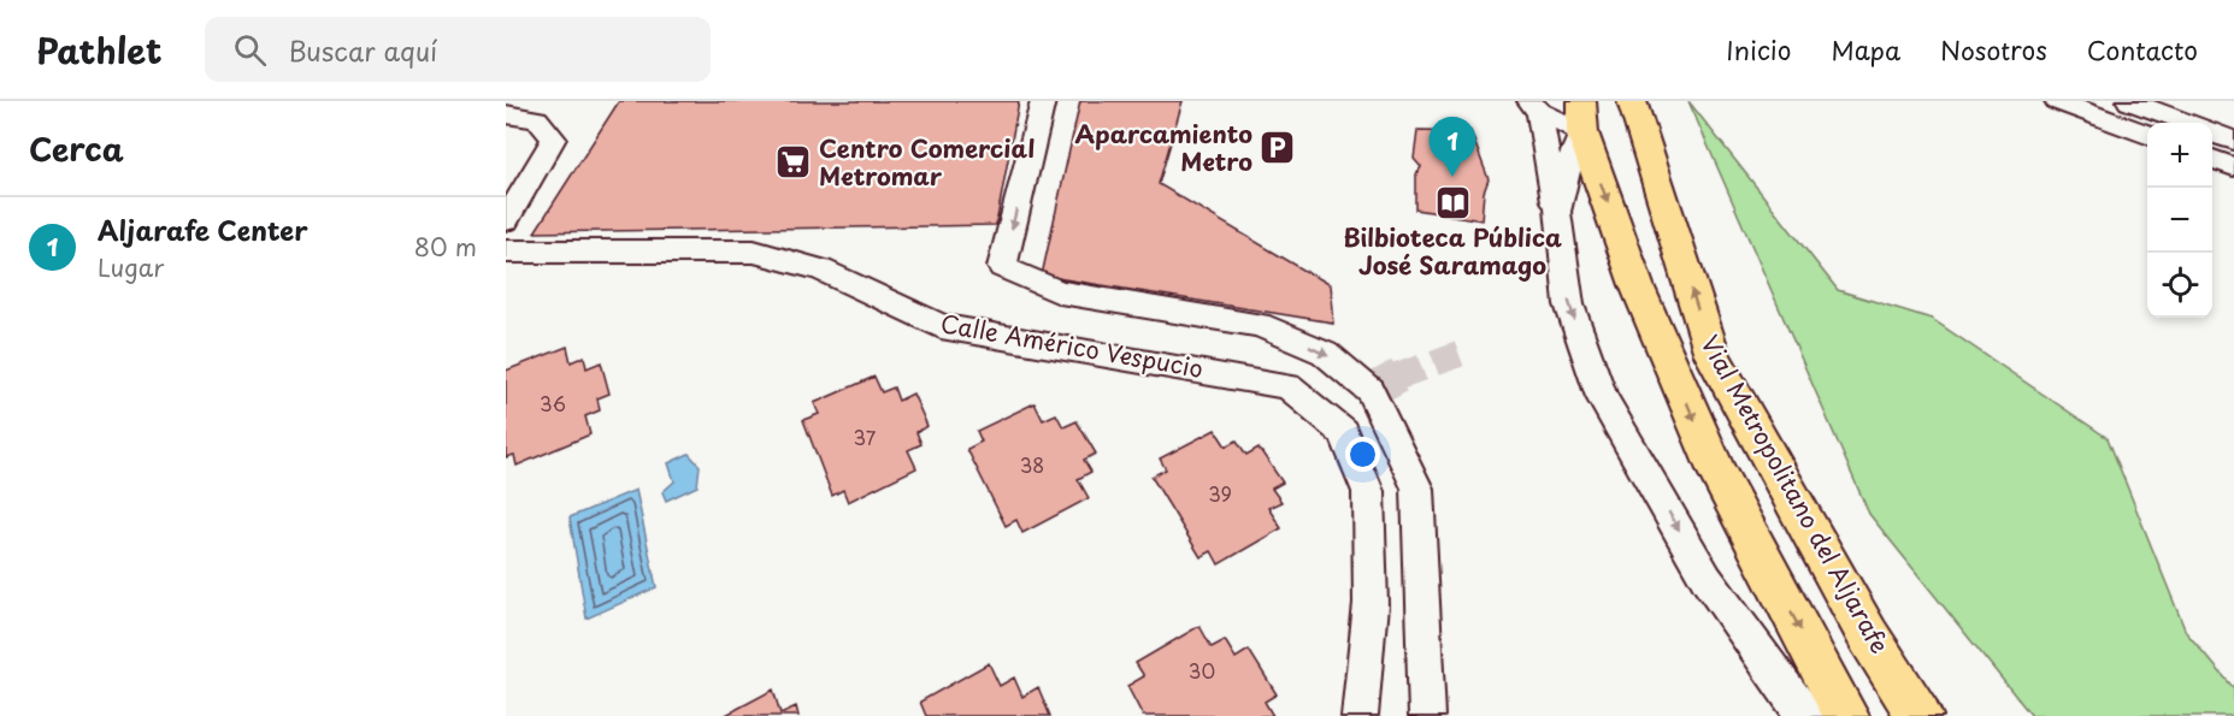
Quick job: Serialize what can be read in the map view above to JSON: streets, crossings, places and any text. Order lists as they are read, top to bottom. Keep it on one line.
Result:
{"streets":{"main road":["Vial Metropolitano del Aljarafe"],"street":["Calle Américo Vespucio"]},"places":{"parking":["Aparcamiento Metro"],"supermarket":["Centro Comercial Metromar"],"library":["Bilbioteca Pública José Saramago"]},"house_numbers":["36","37","38","39","30"],"page":{"header":"Pathlet","search":"Buscar aquí","nav":["Inicio","Mapa","Nosotros","Contacto"],"heading":"Cerca","pins":"1","map_buttons":["+","−"],"list":[{"mark":"1","name":"Aljarafe Center","note":"Lugar","value":"80 m"}]}}
